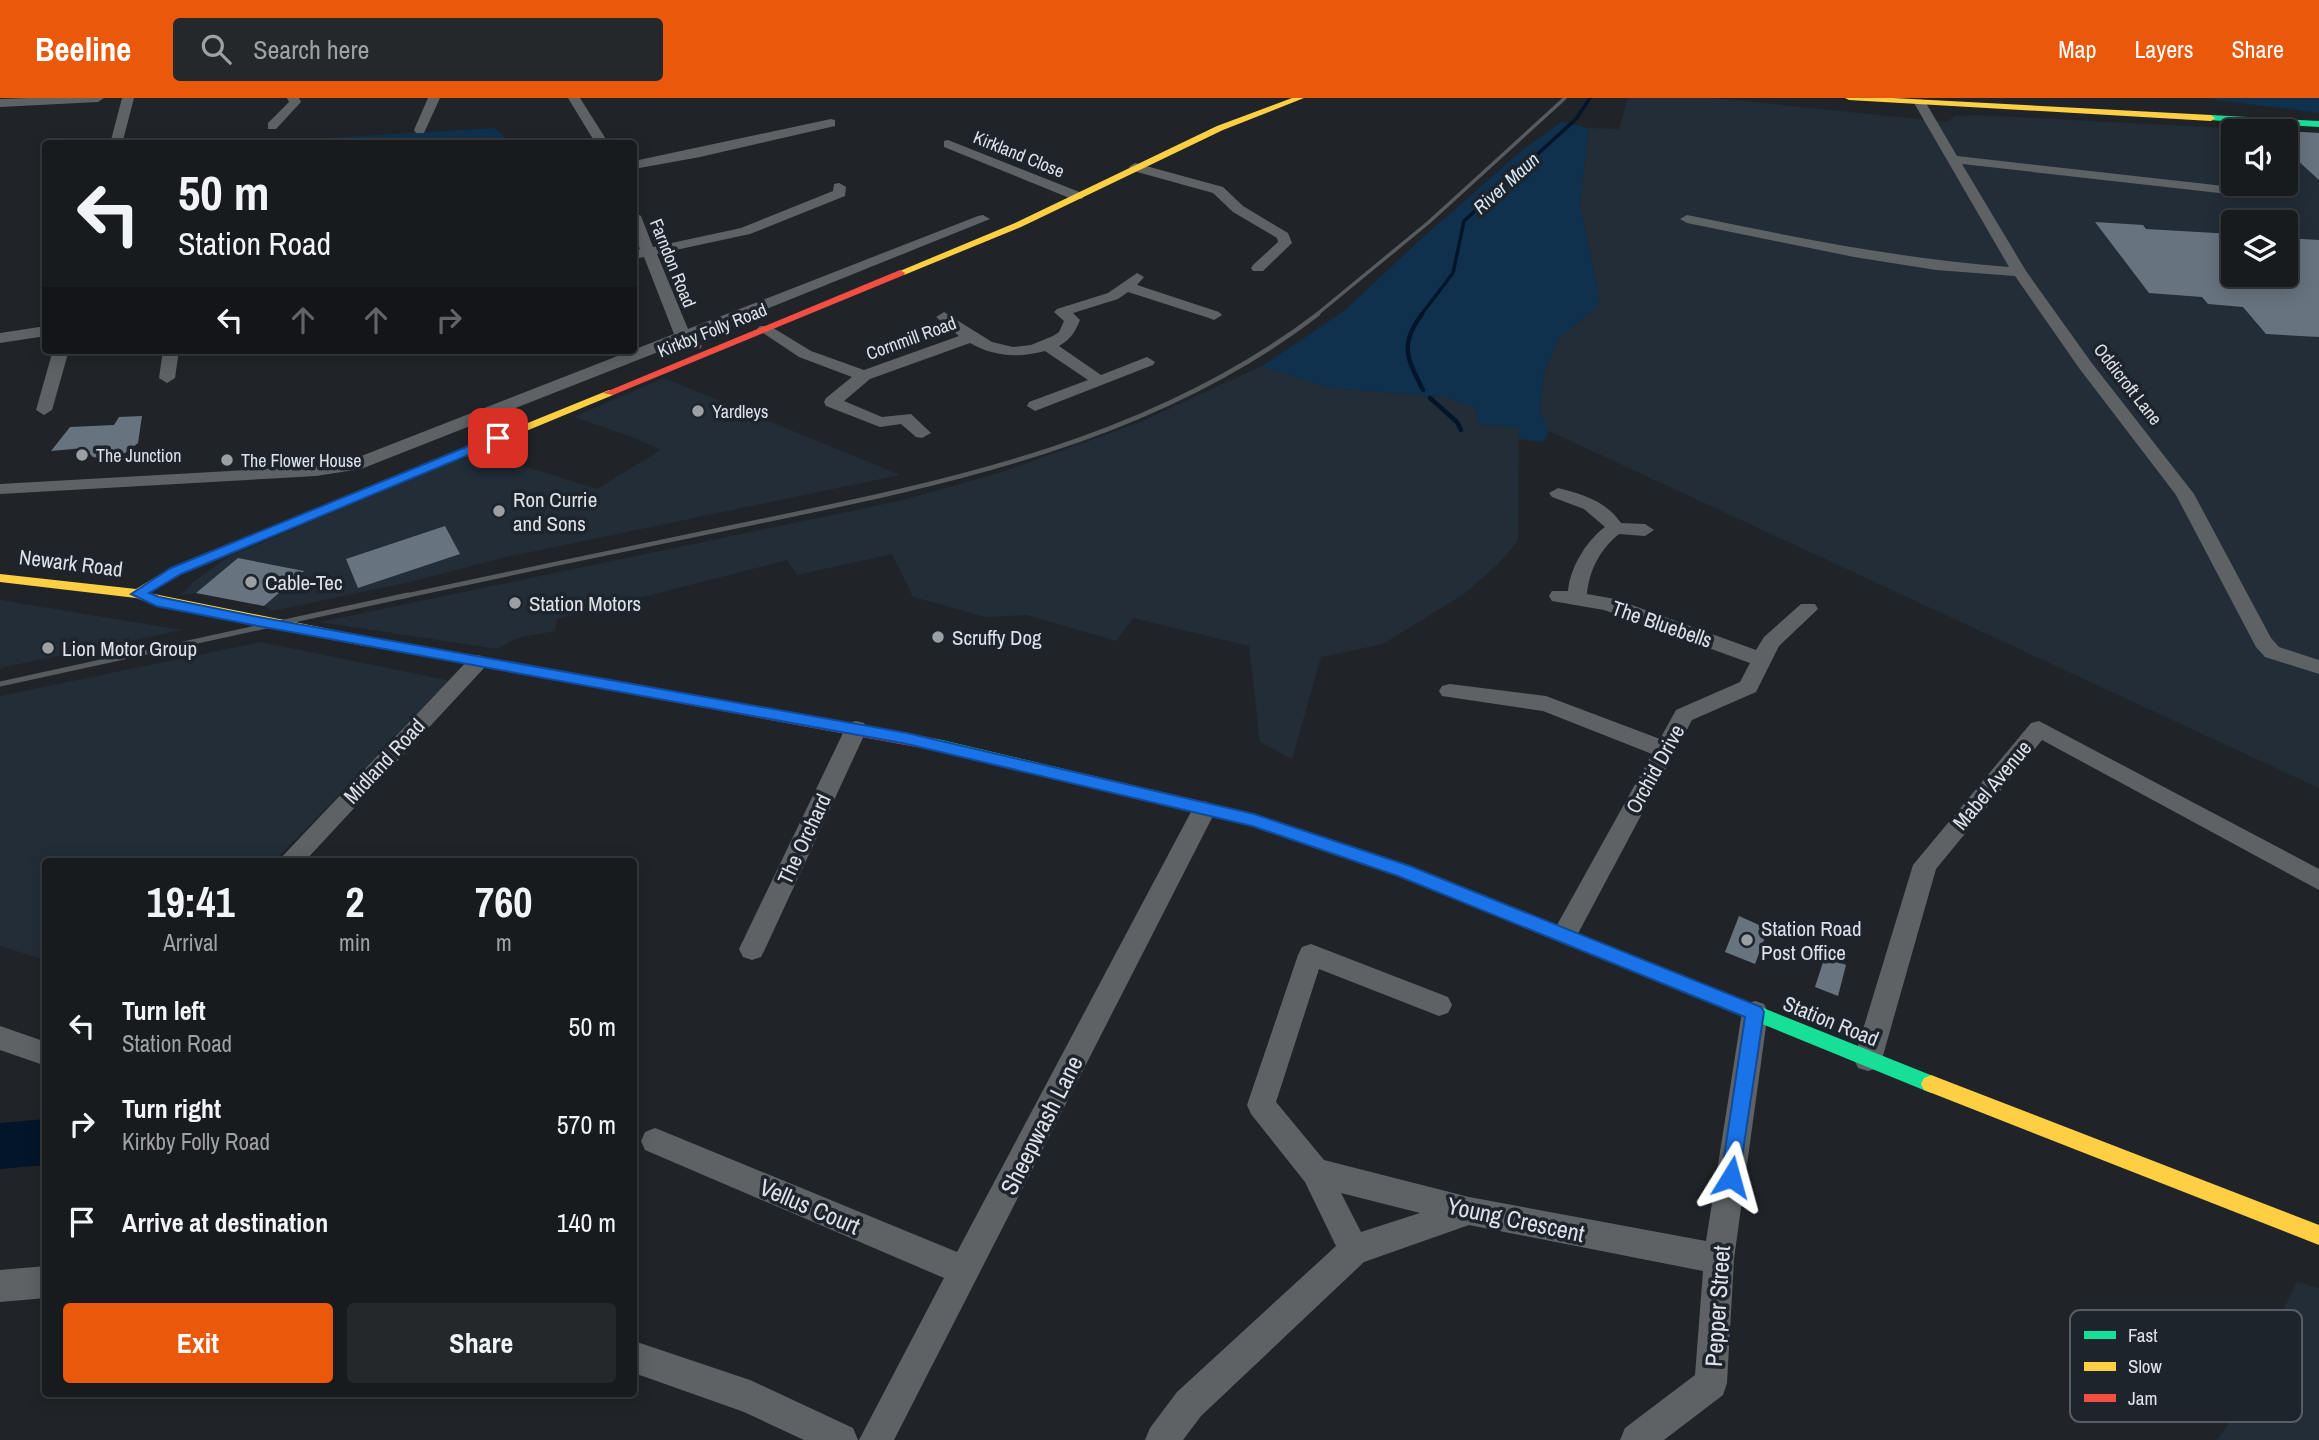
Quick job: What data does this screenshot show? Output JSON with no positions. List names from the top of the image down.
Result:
{
  "streets": {
    "main road": ["Kirkby Folly Road", "Newark Road", "Station Road"],
    "street": [
      "Kirkland Close",
      "Farndon Road",
      "Cornmill Road",
      "Oddicroft Lane",
      "The Bluebells",
      "Midland Road",
      "Orchid Drive",
      "Mabel Avenue",
      "The Orchard",
      "Sheepwash Lane",
      "Vellus Court",
      "Young Crescent",
      "Pepper Street"
    ]
  },
  "crossings": [
    ["Kirkland Close", "Kirkby Folly Road"],
    ["Farndon Road", "Kirkby Folly Road"],
    ["Kirkby Folly Road", "Cornmill Road"],
    ["Kirkby Folly Road", "Newark Road"],
    ["Kirkby Folly Road", "Station Road"],
    ["Newark Road", "Station Road"],
    ["The Bluebells", "Orchid Drive"],
    ["Midland Road", "Station Road"],
    ["Orchid Drive", "Station Road"],
    ["Mabel Avenue", "Station Road"],
    ["The Orchard", "Station Road"],
    ["Station Road", "Sheepwash Lane"],
    ["Station Road", "Pepper Street"],
    ["Sheepwash Lane", "Vellus Court"],
    ["Young Crescent", "Pepper Street"]
  ],
  "water": ["River Maun"],
  "places": [
    "Yardleys",
    "The Junction",
    "The Flower House",
    "Ron Currie and Sons",
    "Cable-Tec",
    "Station Motors",
    "Scruffy Dog",
    "Lion Motor Group",
    "Station Road Post Office"
  ],
  "legend": ["Fast", "Slow", "Jam"],
  "page": {
    "header": "Beeline",
    "search": "Search here",
    "nav": ["Map", "Layers", "Share"],
    "turn": ["50 m", "Station Road"],
    "eta": [
      "19:41",
      "Arrival",
      "2",
      "min",
      "760",
      "m"
    ],
    "list": [
      {
        "name": "Turn left",
        "note": "Station Road",
        "value": "50 m"
      },
      {
        "name": "Turn right",
        "note": "Kirkby Folly Road",
        "value": "570 m"
      },
      {
        "name": "Arrive at destination",
        "value": "140 m"
      }
    ],
    "buttons": ["Exit", "Share"]
  }
}
